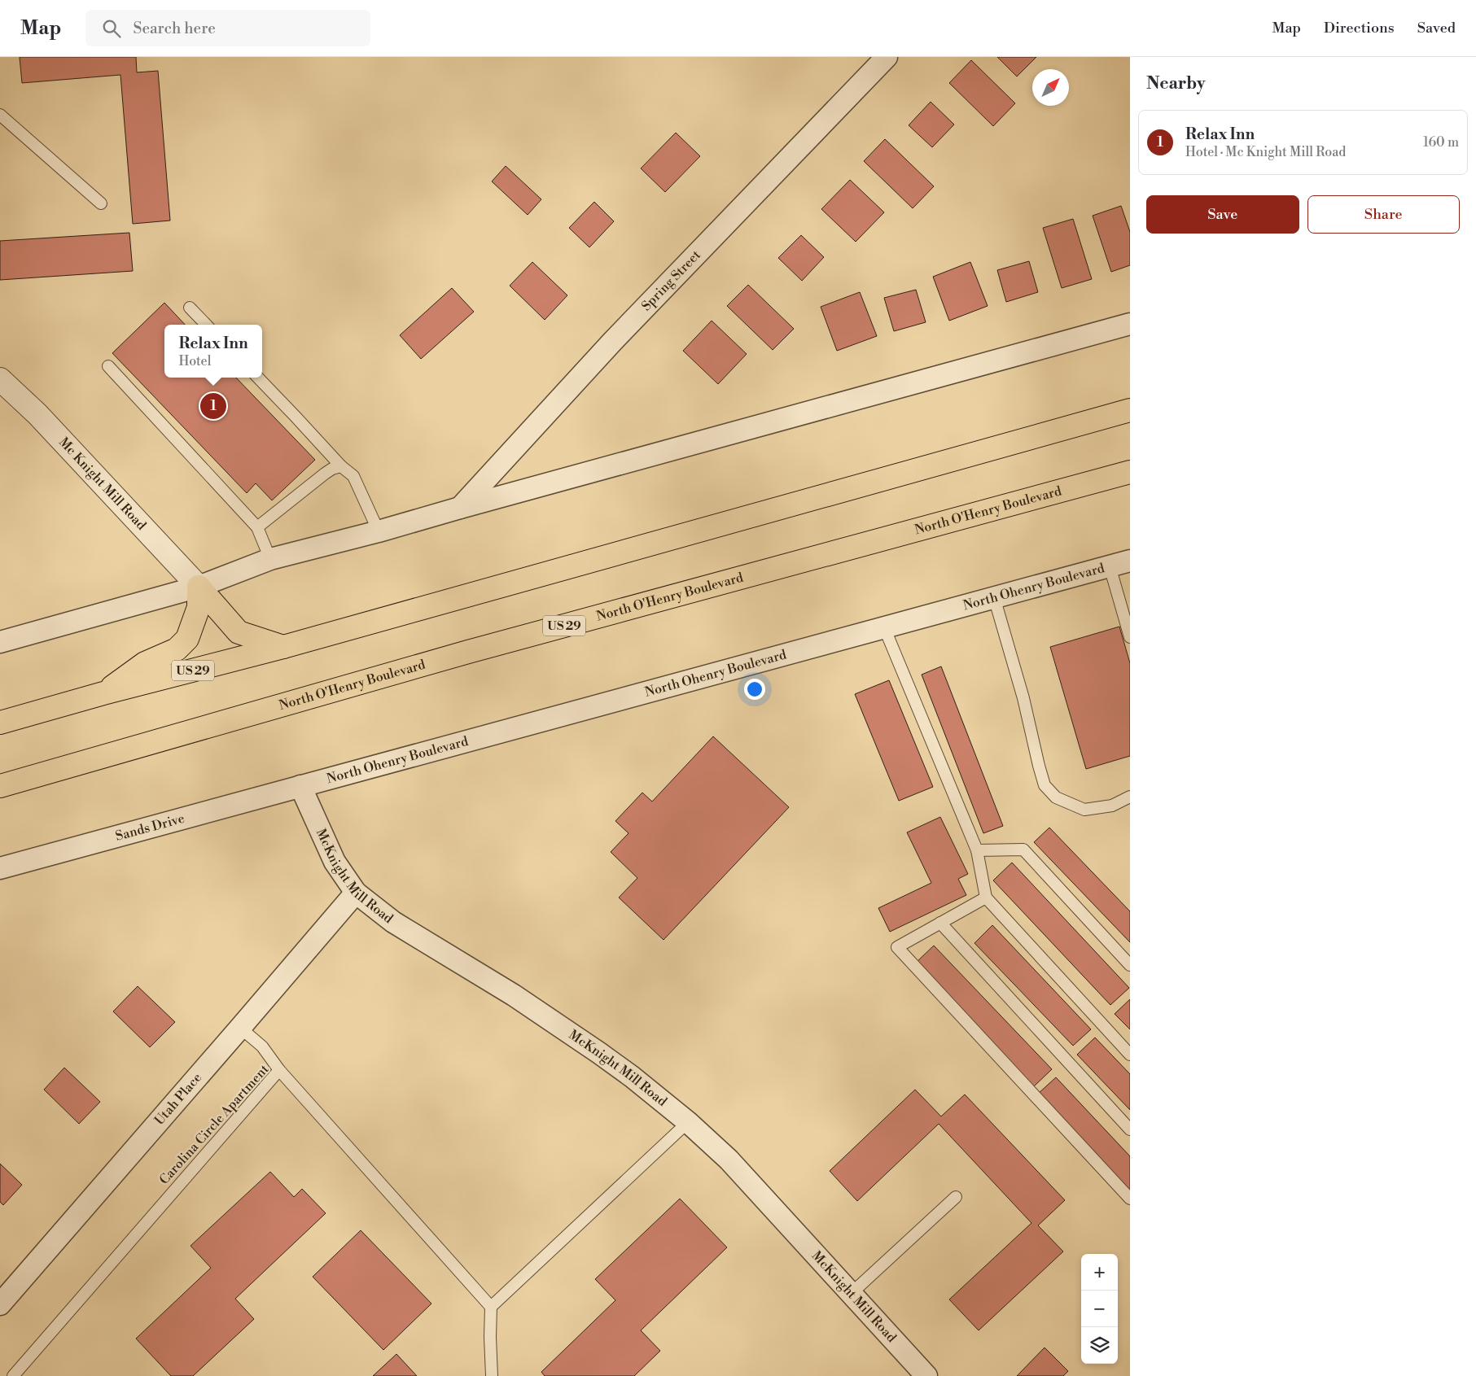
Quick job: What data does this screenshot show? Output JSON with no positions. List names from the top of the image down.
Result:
{
  "streets": {
    "highway": ["North O'Henry Boulevard", "US 29"],
    "street": [
      "Spring Street",
      "Mc Knight Mill Road",
      "North Ohenry Boulevard",
      "Sands Drive",
      "McKnight Mill Road",
      "Utah Place"
    ],
    "lane": ["Carolina Circle Apartment"]
  },
  "crossings": [
    ["North Ohenry Boulevard", "Sands Drive"],
    ["North Ohenry Boulevard", "McKnight Mill Road"],
    ["Sands Drive", "McKnight Mill Road"],
    ["McKnight Mill Road", "Utah Place"]
  ],
  "north": "top right",
  "page": {
    "header": "Map",
    "search": "Search here",
    "nav": ["Map", "Directions", "Saved"],
    "heading": "Nearby",
    "list": [
      {
        "mark": "1",
        "name": "Relax Inn",
        "note": "Hotel · Mc Knight Mill Road",
        "value": "160 m"
      }
    ],
    "buttons": ["Save", "Share"],
    "popup": ["Relax Inn", "Hotel"],
    "pins": "1",
    "map_buttons": ["+", "−"]
  }
}
